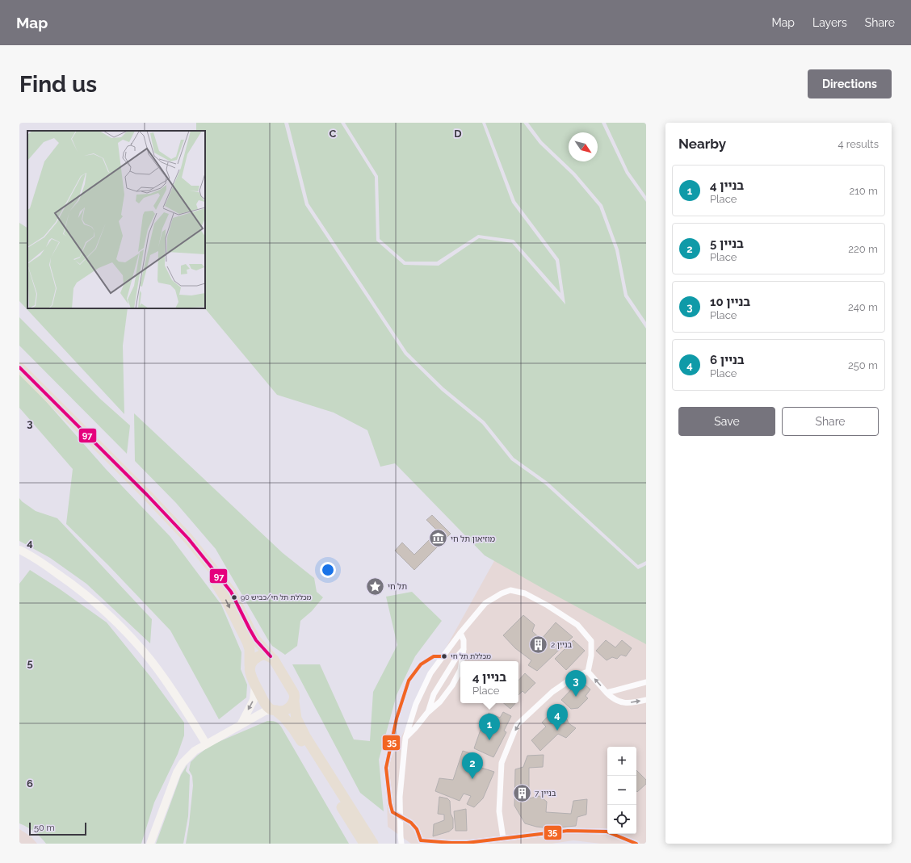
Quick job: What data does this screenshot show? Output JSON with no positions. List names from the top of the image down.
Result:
{
  "places": {
    "museum": ["מוזיאון תל חי"],
    "place": ["תל חי"],
    "other": ["מכללת תל חי/כביש 90", "מכללת תל חי"],
    "building": ["בניין 2", "בניין 7"]
  },
  "lines": ["transit line 97", "transit line 35"],
  "scale_bar": "50 m",
  "north": "bottom right",
  "page": {
    "header": "Map",
    "nav": ["Map", "Layers", "Share"],
    "buttons": [
      "Directions",
      ["Save", "Share"]
    ],
    "title": "Find us",
    "heading": ["Nearby", "4 results"],
    "list": [
      {
        "mark": "1",
        "name": "בניין 4",
        "note": "Place",
        "value": "210 m"
      },
      {
        "mark": "2",
        "name": "בניין 5",
        "note": "Place",
        "value": "220 m"
      },
      {
        "mark": "3",
        "name": "בניין 10",
        "note": "Place",
        "value": "240 m"
      },
      {
        "mark": "4",
        "name": "בניין 6",
        "note": "Place",
        "value": "250 m"
      }
    ],
    "popup": ["בניין 4", "Place"],
    "pins": [
      "3",
      "4",
      "1",
      "2"
    ],
    "map_buttons": ["+", "−"],
    "scale": "50 m"
  },
  "grid": {
    "columns": ["C", "D"],
    "rows": [
      "3",
      "4",
      "5",
      "6"
    ]
  }
}
